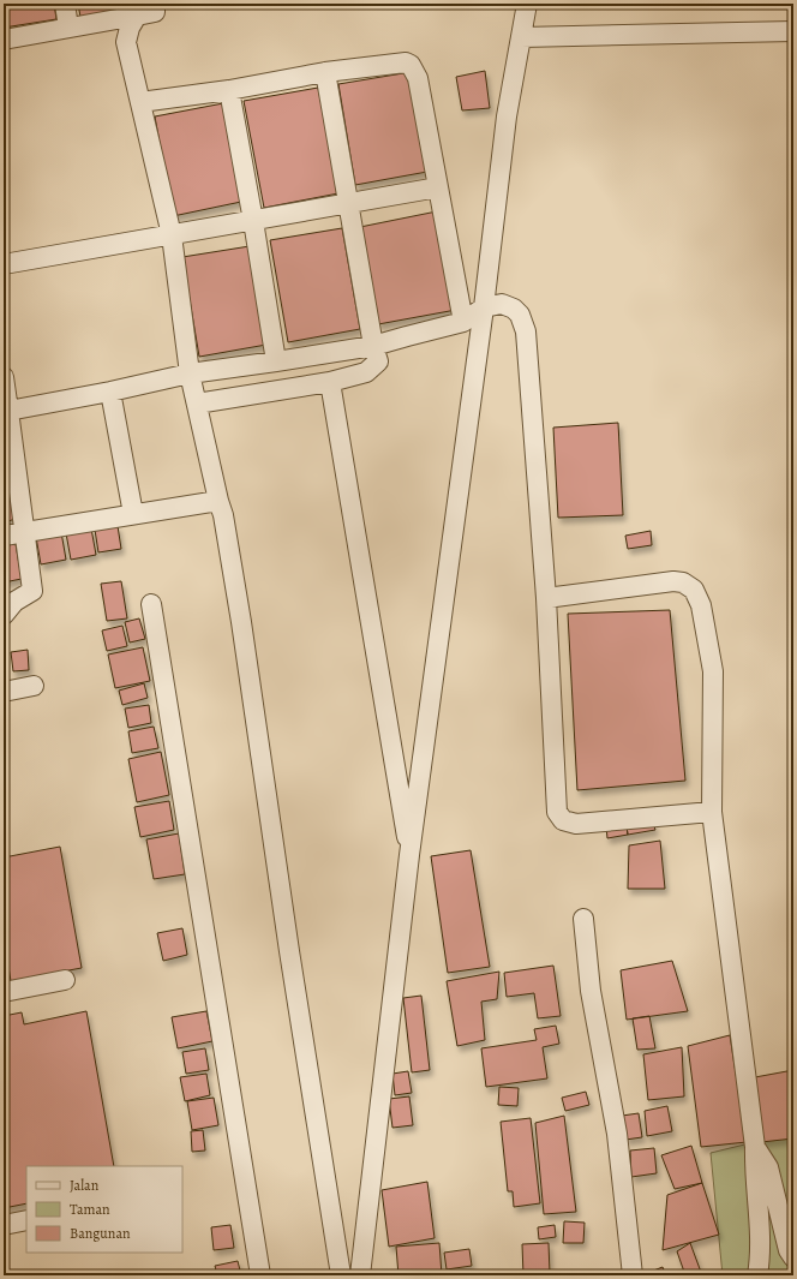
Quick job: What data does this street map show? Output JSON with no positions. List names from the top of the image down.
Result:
{
  "legend": ["Jalan", "Taman", "Bangunan"]
}
